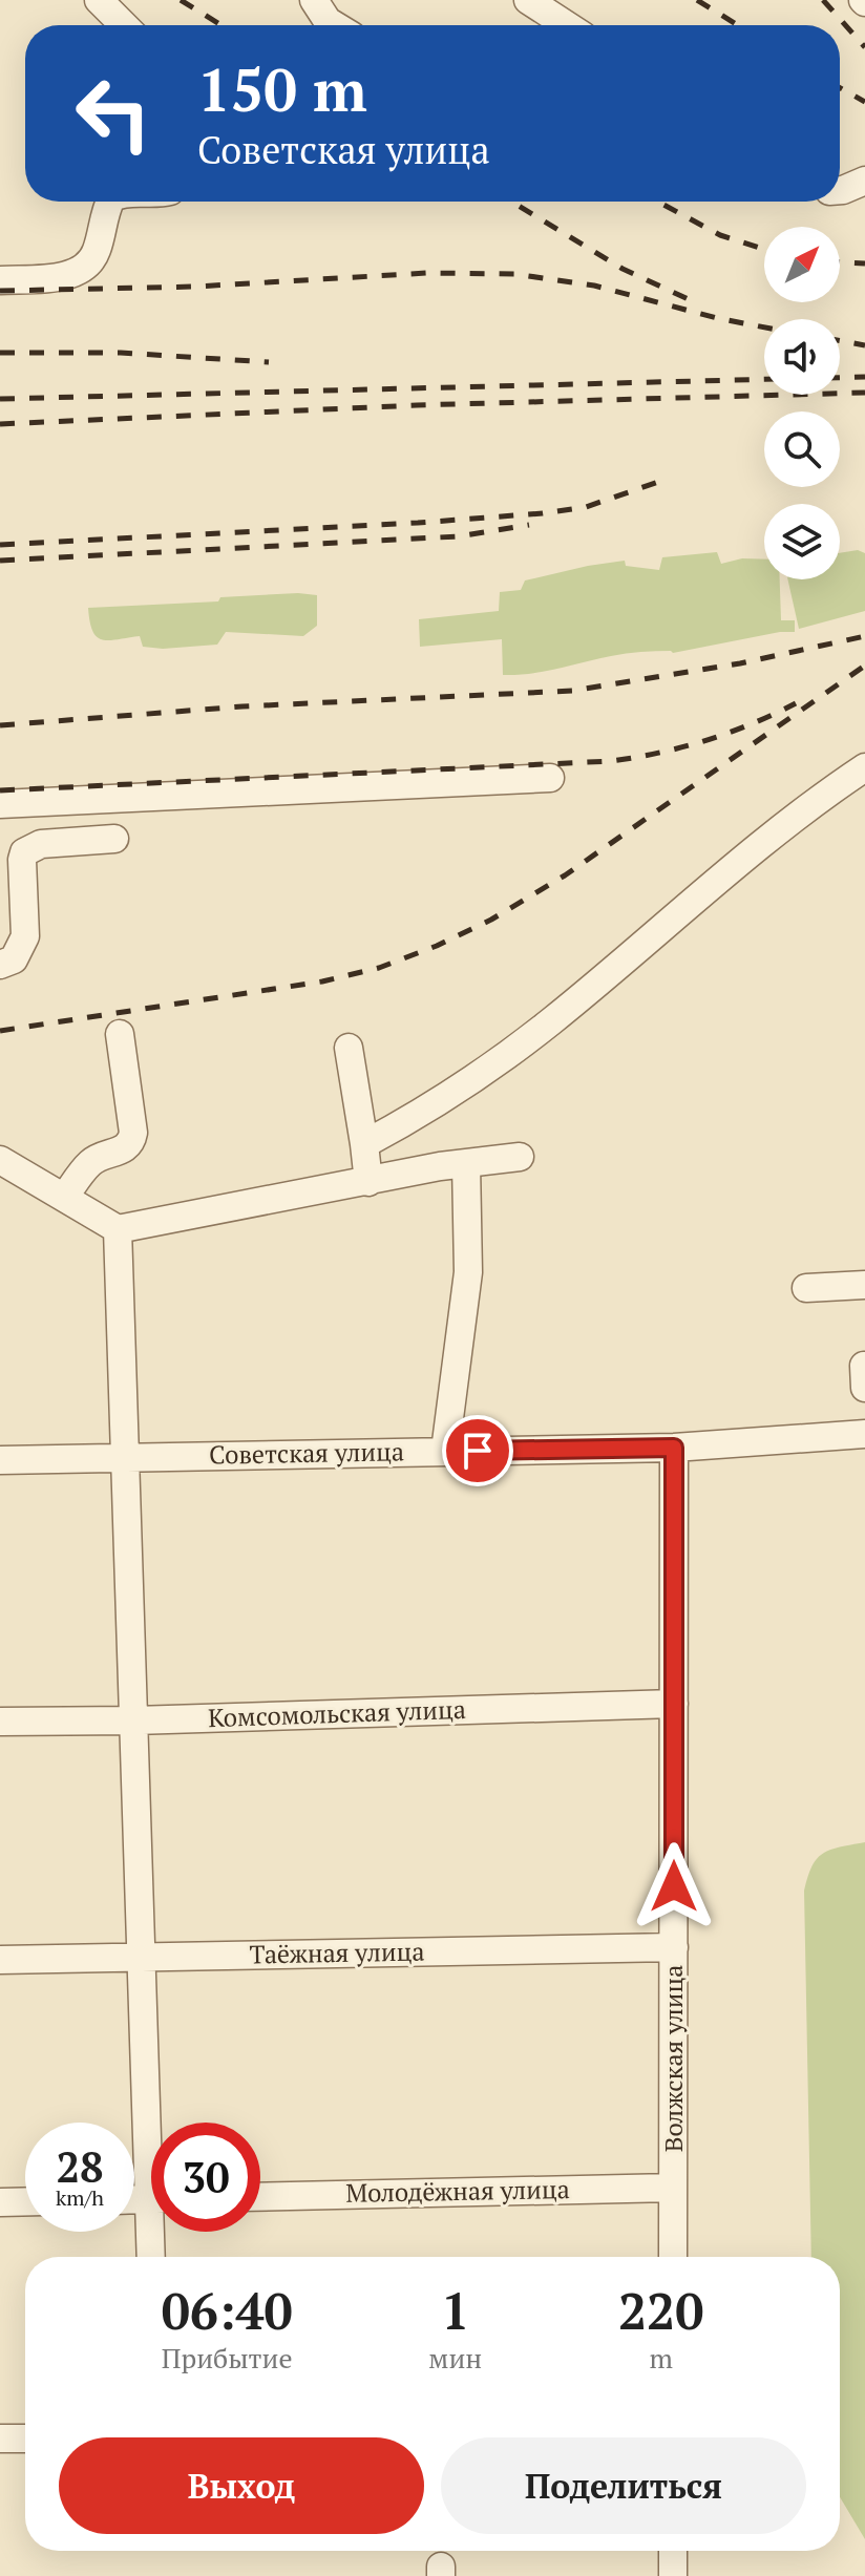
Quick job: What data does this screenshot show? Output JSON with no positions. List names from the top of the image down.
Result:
{
  "streets": {
    "street": [
      "Советская улица",
      "Комсомольская улица",
      "Таёжная улица",
      "Волжская улица",
      "Молодёжная улица"
    ]
  },
  "crossings": [
    ["Советская улица", "Волжская улица"],
    ["Комсомольская улица", "Волжская улица"],
    ["Таёжная улица", "Волжская улица"],
    ["Волжская улица", "Молодёжная улица"]
  ],
  "north": "top right",
  "page": {
    "turn": ["150 m", "Советская улица"],
    "speed": "28 km/h",
    "limit": "30",
    "eta": [
      "06:40",
      "Прибытие",
      "1",
      "мин",
      "220",
      "m"
    ],
    "buttons": ["Выход", "Поделиться"]
  }
}
